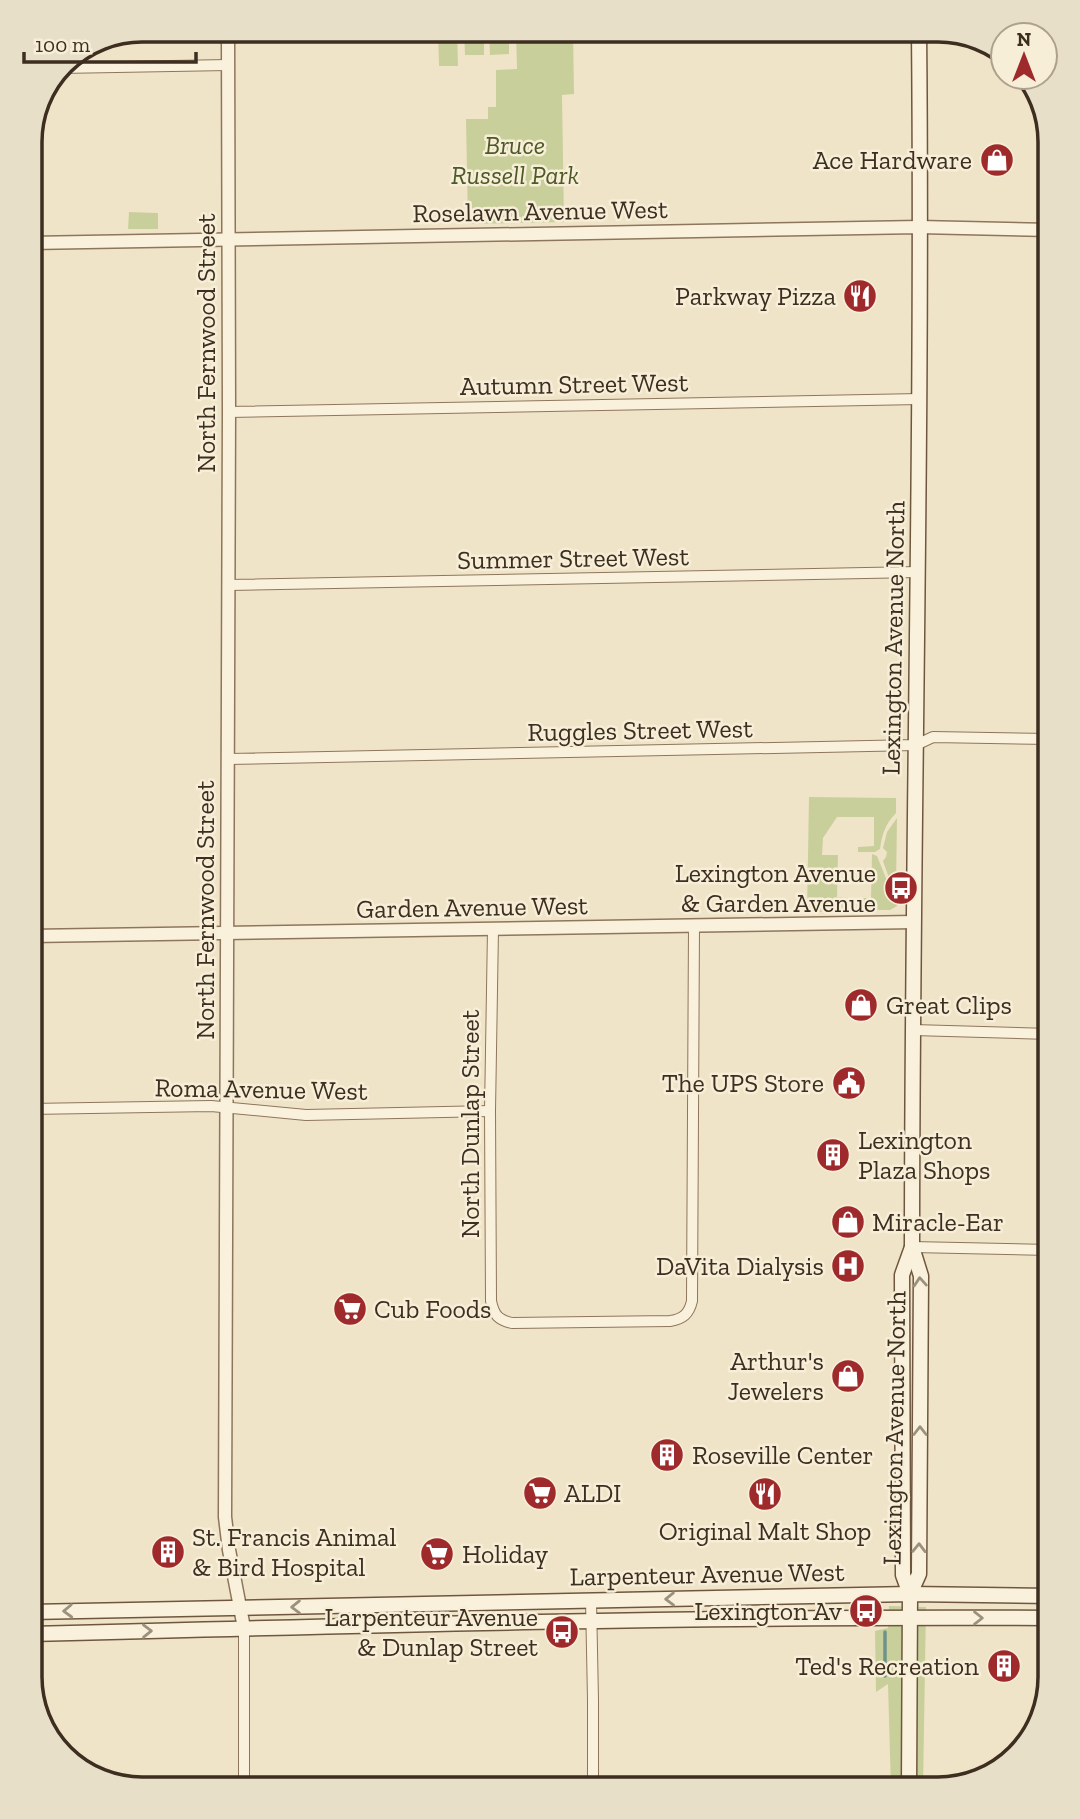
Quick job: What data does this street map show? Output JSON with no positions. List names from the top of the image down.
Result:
{
  "streets": {
    "main road": ["Lexington Avenue North", "Larpenteur Avenue West"],
    "street": [
      "Roselawn Avenue West",
      "North Fernwood Street",
      "Autumn Street West",
      "Summer Street West",
      "Ruggles Street West",
      "Garden Avenue West",
      "Roma Avenue West",
      "North Dunlap Street"
    ]
  },
  "crossings": [
    ["Roselawn Avenue West", "North Fernwood Street"],
    ["Roselawn Avenue West", "Lexington Avenue North"],
    ["North Fernwood Street", "Autumn Street West"],
    ["North Fernwood Street", "Summer Street West"],
    ["North Fernwood Street", "Ruggles Street West"],
    ["North Fernwood Street", "Garden Avenue West"],
    ["North Fernwood Street", "Roma Avenue West"],
    ["North Fernwood Street", "Larpenteur Avenue West"],
    ["Autumn Street West", "Lexington Avenue North"],
    ["Summer Street West", "Lexington Avenue North"],
    ["Lexington Avenue North", "Ruggles Street West"],
    ["Lexington Avenue North", "Garden Avenue West"],
    ["Lexington Avenue North", "Larpenteur Avenue West"],
    ["Garden Avenue West", "North Dunlap Street"],
    ["Roma Avenue West", "North Dunlap Street"]
  ],
  "parks": ["Bruce Russell Park"],
  "places": {
    "shop": [
      "Ace Hardware",
      "Great Clips",
      "Miracle-Ear",
      "Arthur's Jewelers"
    ],
    "restaurant": ["Parkway Pizza", "Original Malt Shop"],
    "bus stop": ["Lexington Avenue & Garden Avenue", "Lexington Av", "Larpenteur Avenue & Dunlap Street"],
    "public building": ["The UPS Store"],
    "building": [
      "Lexington Plaza Shops",
      "Roseville Center",
      "St. Francis Animal & Bird Hospital",
      "Ted's Recreation"
    ],
    "hospital": ["DaVita Dialysis"],
    "supermarket": ["Cub Foods", "ALDI", "Holiday"]
  },
  "scale_bar": "100 m",
  "north": "top"
}
